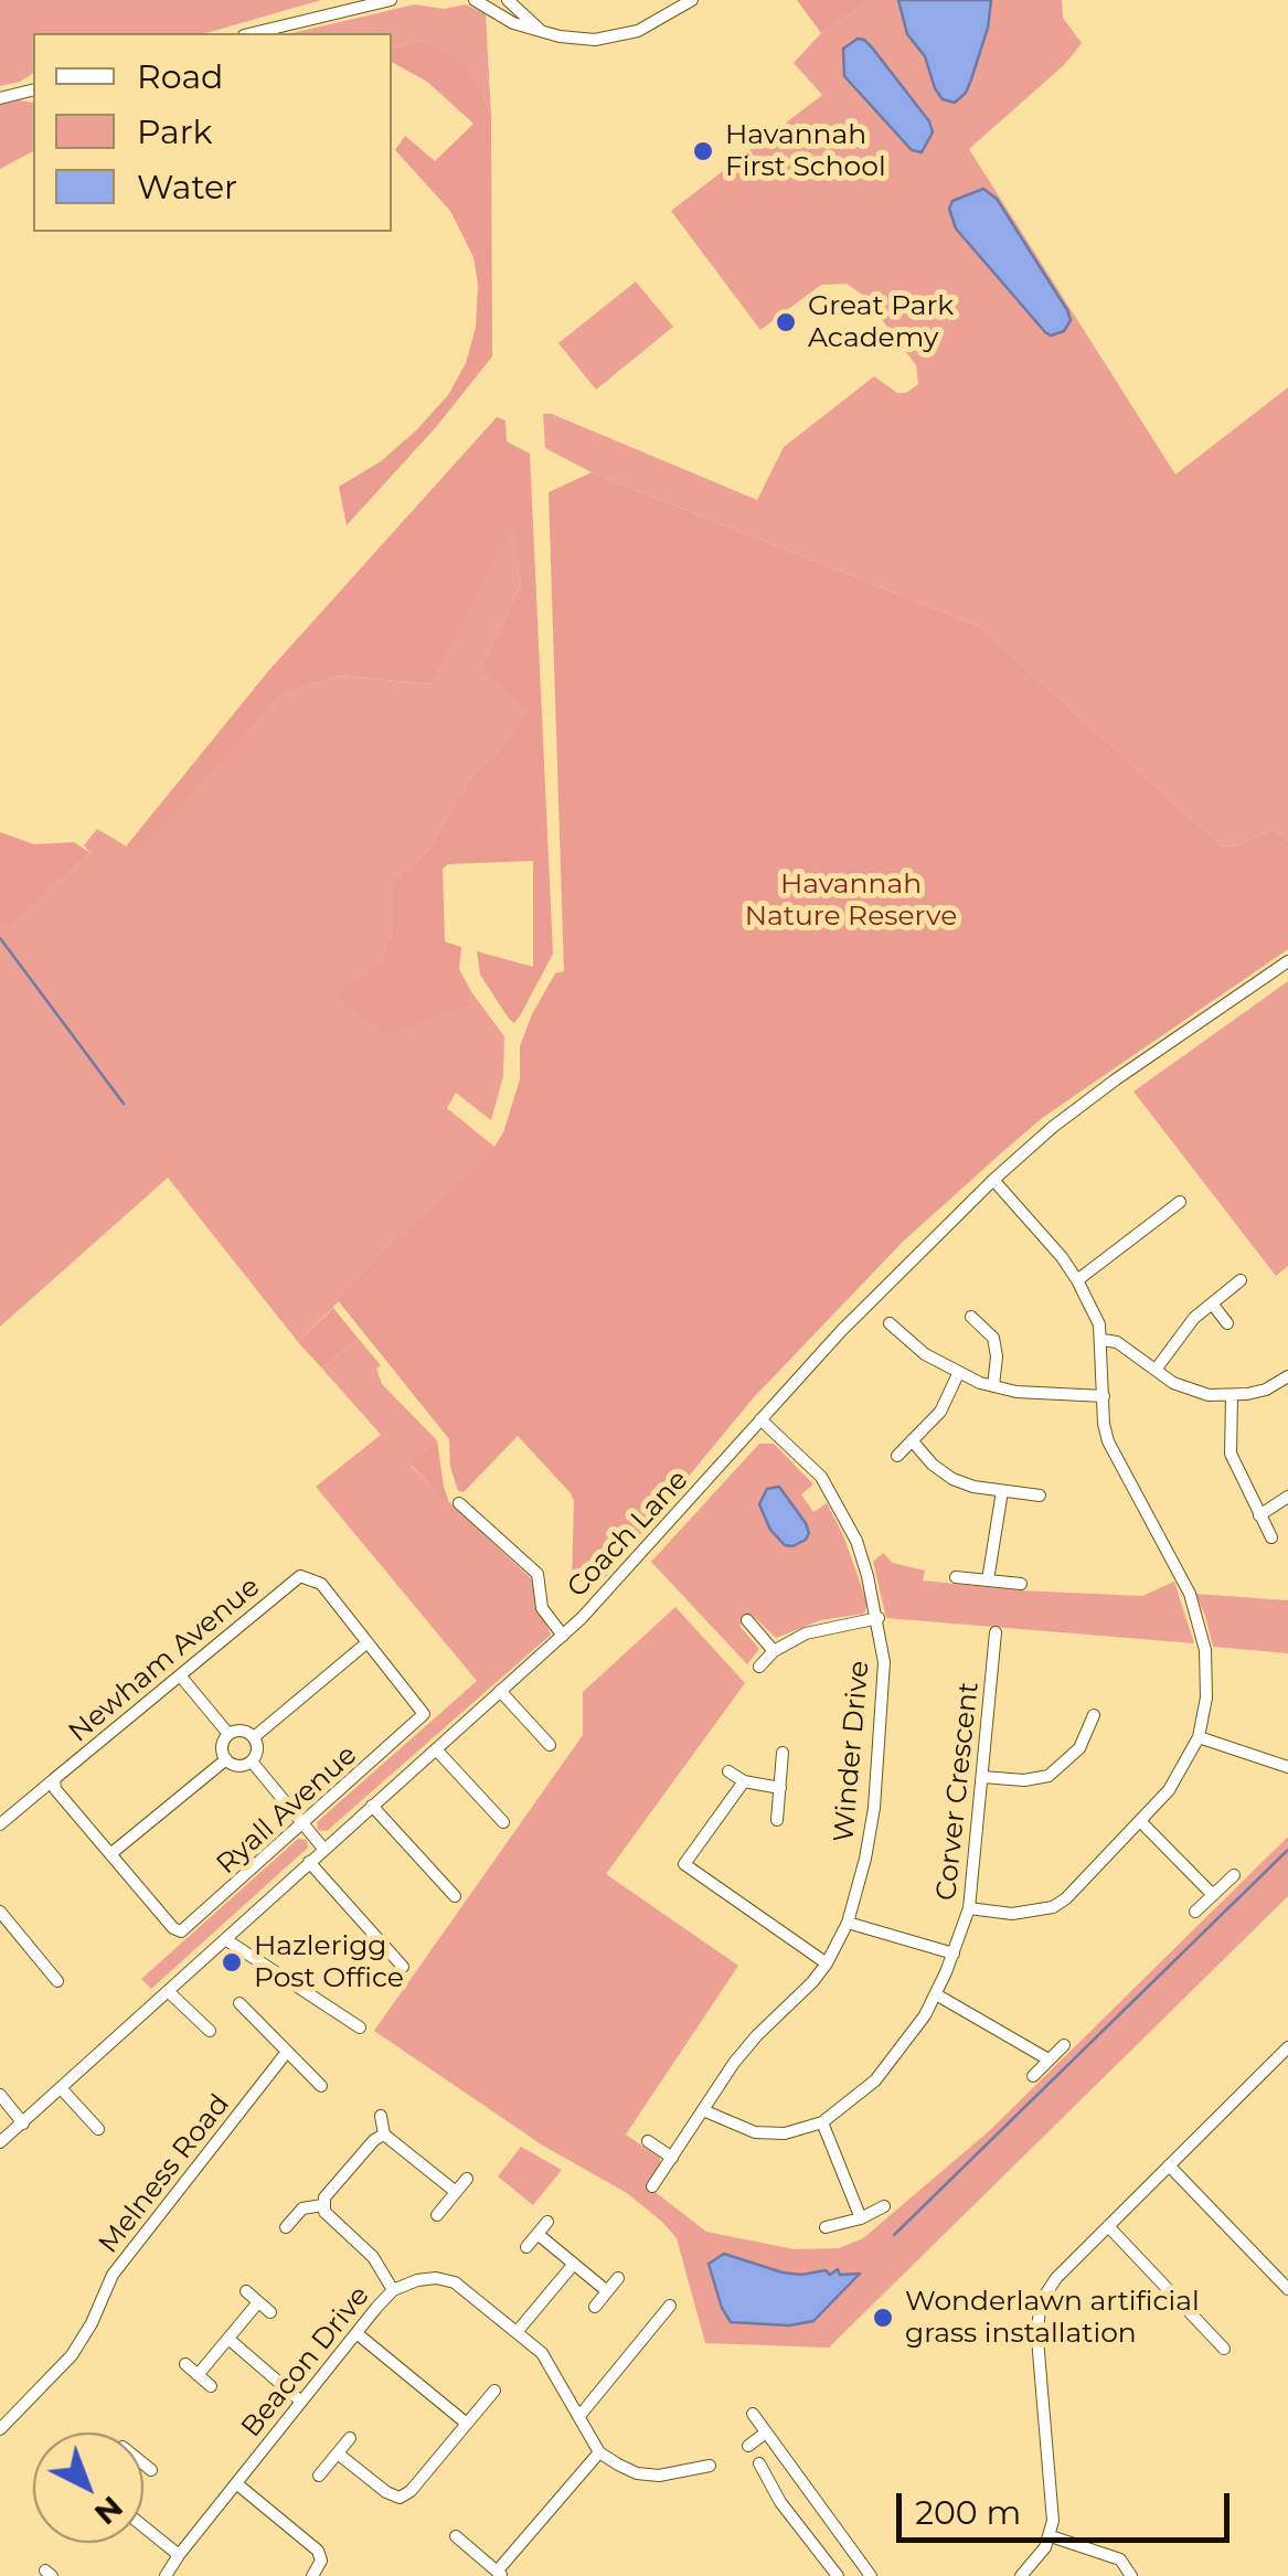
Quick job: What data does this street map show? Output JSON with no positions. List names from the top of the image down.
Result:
{
  "streets": {
    "street": [
      "Coach Lane",
      "Newham Avenue",
      "Winder Drive",
      "Corver Crescent",
      "Ryall Avenue",
      "Melness Road",
      "Beacon Drive"
    ]
  },
  "crossings": [
    ["Coach Lane", "Winder Drive"],
    ["Newham Avenue", "Ryall Avenue"],
    ["Winder Drive", "Corver Crescent"]
  ],
  "parks": ["Havannah Nature Reserve"],
  "places": [
    "Havannah First School",
    "Great Park Academy",
    "Hazlerigg Post Office",
    "Wonderlawn artificial grass installation"
  ],
  "legend": ["Road", "Park", "Water"],
  "scale_bar": "200 m",
  "north": "bottom right"
}
